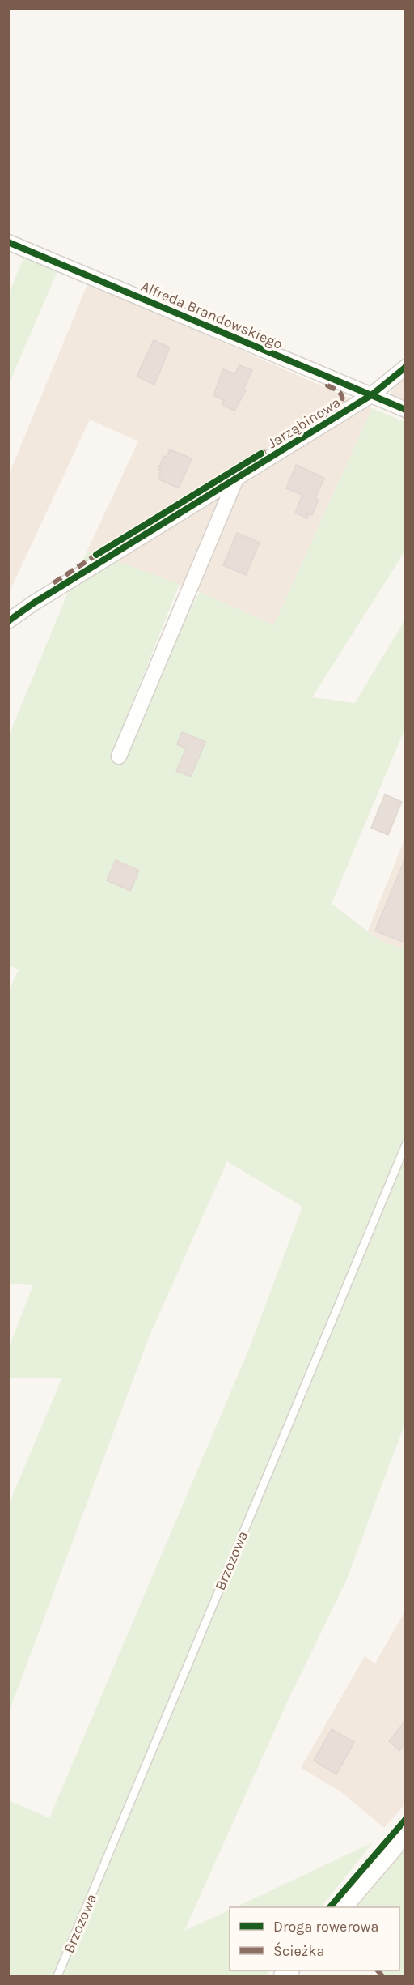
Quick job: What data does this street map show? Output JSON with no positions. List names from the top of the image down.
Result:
{
  "streets": {
    "street": ["Alfreda Brandowskiego", "Jarząbinowa"],
    "lane": ["Brzozowa"]
  },
  "crossings": [
    ["Alfreda Brandowskiego", "Jarząbinowa"]
  ],
  "legend": ["Droga rowerowa", "Ścieżka"]
}
